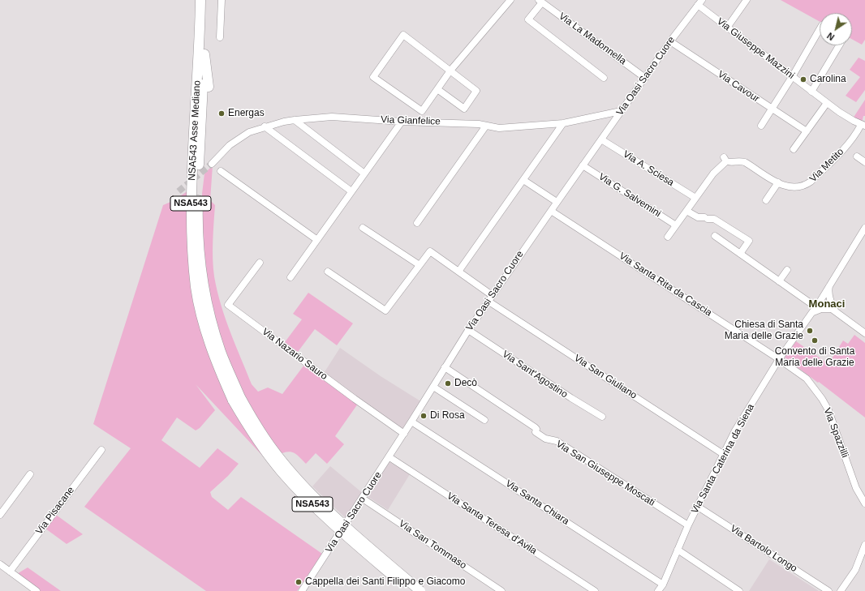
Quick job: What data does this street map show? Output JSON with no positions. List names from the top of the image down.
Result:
{
  "streets": {
    "highway": ["NSA543 Asse Mediano", "NSA543"],
    "street": [
      "Via La Madonnella",
      "Via Giuseppe Mazzini",
      "Via Oasi Sacro Cuore",
      "Via Cavour",
      "Via Gianfelice",
      "Via Metito",
      "Via A. Sciesa",
      "Via G. Salvemini",
      "Via Santa Rita da Cascia",
      "Via Nazario Sauro",
      "Via Sant'Agostino",
      "Via San Giuliano",
      "Via Spazzilli",
      "Via Santa Caterina da Siena",
      "Via San Giuseppe Moscati",
      "Via Santa Chiara",
      "Via Pisacane",
      "Via Santa Teresa d'Avila",
      "Via San Tommaso",
      "Via Bartolo Longo"
    ]
  },
  "crossings": [
    ["Via La Madonnella", "Via Oasi Sacro Cuore"],
    ["Via Giuseppe Mazzini", "Via Oasi Sacro Cuore"],
    ["Via Giuseppe Mazzini", "Via Metito"],
    ["Via Oasi Sacro Cuore", "Via Cavour"],
    ["Via Oasi Sacro Cuore", "Via Gianfelice"],
    ["Via Oasi Sacro Cuore", "Via A. Sciesa"],
    ["Via Oasi Sacro Cuore", "Via G. Salvemini"],
    ["Via Oasi Sacro Cuore", "Via Santa Rita da Cascia"],
    ["Via Oasi Sacro Cuore", "Via Nazario Sauro"],
    ["Via Oasi Sacro Cuore", "Via Sant'Agostino"],
    ["Via Oasi Sacro Cuore", "Via San Giuliano"],
    ["Via Oasi Sacro Cuore", "Via San Giuseppe Moscati"],
    ["Via Oasi Sacro Cuore", "Via Santa Chiara"],
    ["Via Oasi Sacro Cuore", "Via Santa Teresa d'Avila"],
    ["Via Oasi Sacro Cuore", "Via San Tommaso"],
    ["Via Metito", "Via A. Sciesa"],
    ["Via Metito", "Via G. Salvemini"],
    ["Via Santa Rita da Cascia", "Via Spazzilli"],
    ["Via Santa Rita da Cascia", "Via Santa Caterina da Siena"],
    ["Via San Giuliano", "Via Santa Caterina da Siena"],
    ["Via Spazzilli", "Via Santa Caterina da Siena"],
    ["Via Santa Caterina da Siena", "Via San Giuseppe Moscati"],
    ["Via Santa Caterina da Siena", "Via Santa Chiara"],
    ["Via Santa Caterina da Siena", "Via Bartolo Longo"]
  ],
  "districts": ["Monaci"],
  "places": [
    "Carolina",
    "Energas",
    "Chiesa di Santa Maria delle Grazie",
    "Convento di Santa Maria delle Grazie",
    "Decò",
    "Di Rosa",
    "Cappella dei Santi Filippo e Giacomo"
  ],
  "north": "bottom left"
}
